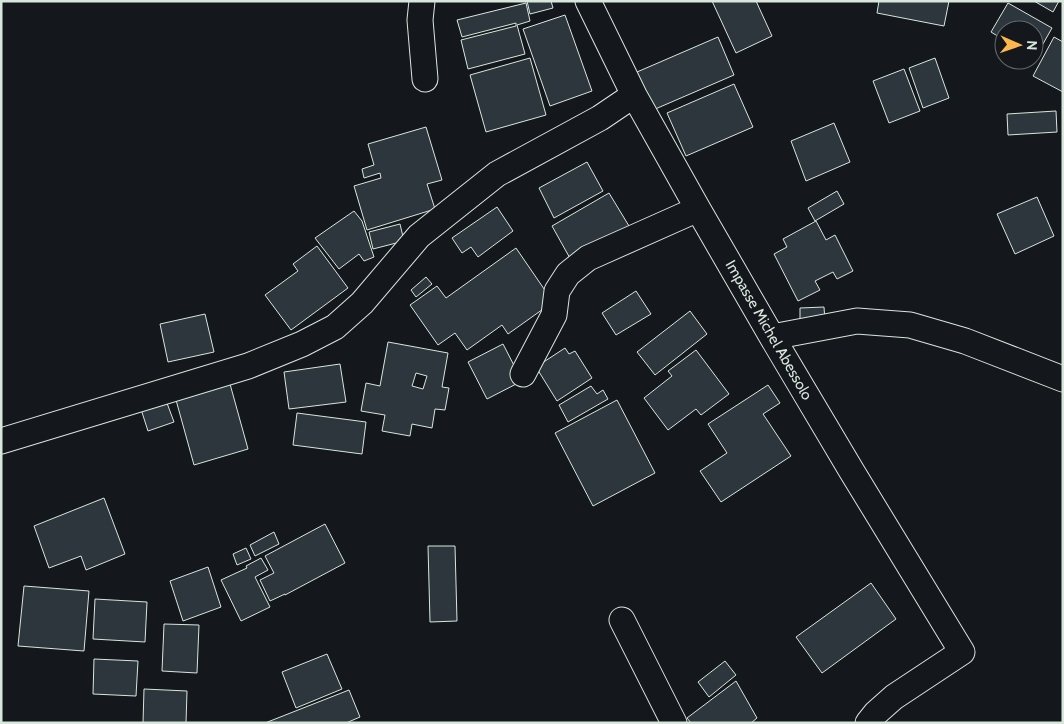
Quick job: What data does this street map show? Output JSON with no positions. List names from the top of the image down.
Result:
{
  "streets": {
    "street": ["Impasse Michel Abessolo"]
  },
  "north": "right"
}
